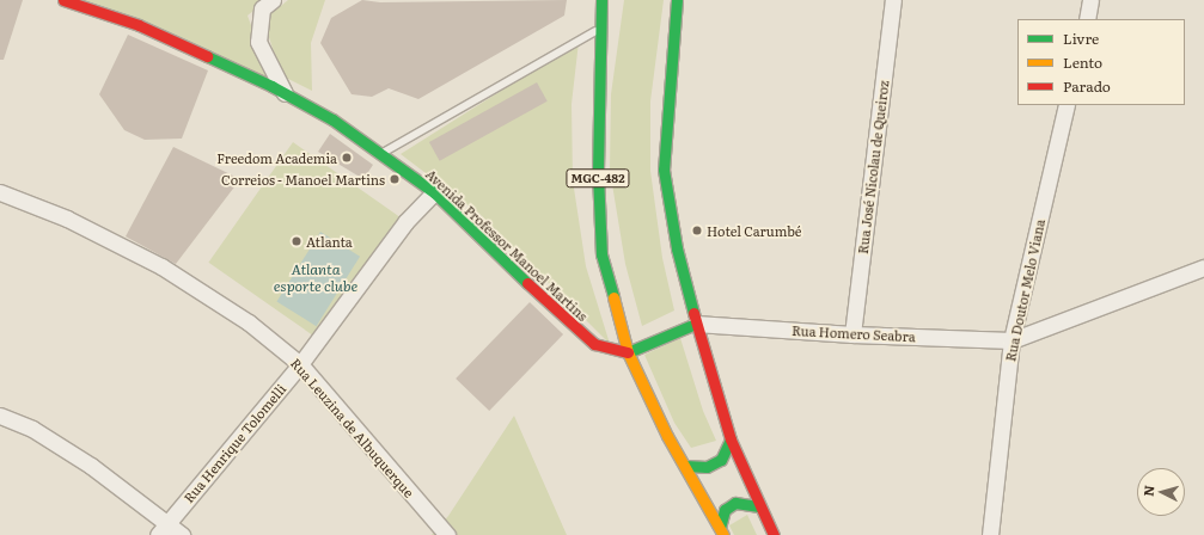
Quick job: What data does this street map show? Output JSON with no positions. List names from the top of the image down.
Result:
{
  "streets": {
    "main road": ["MGC-482", "Avenida Professor Manoel Martins"],
    "street": [
      "Rua José Nicolau de Queiroz",
      "Rua Doutor Melo Viana",
      "Rua Homero Seabra",
      "Rua Leuzina de Albuquerque",
      "Rua Henrique Tolomelli"
    ]
  },
  "crossings": [
    ["Rua José Nicolau de Queiroz", "Rua Homero Seabra"],
    ["MGC-482", "Avenida Professor Manoel Martins"],
    ["Avenida Professor Manoel Martins", "Rua Henrique Tolomelli"],
    ["Rua Doutor Melo Viana", "Rua Homero Seabra"],
    ["Rua Leuzina de Albuquerque", "Rua Henrique Tolomelli"]
  ],
  "water": ["Atlanta esporte clube"],
  "places": [
    "Freedom Academia",
    "Correios - Manoel Martins",
    "Hotel Carumbé",
    "Atlanta"
  ],
  "legend": ["Livre", "Lento", "Parado"],
  "north": "left"
}
